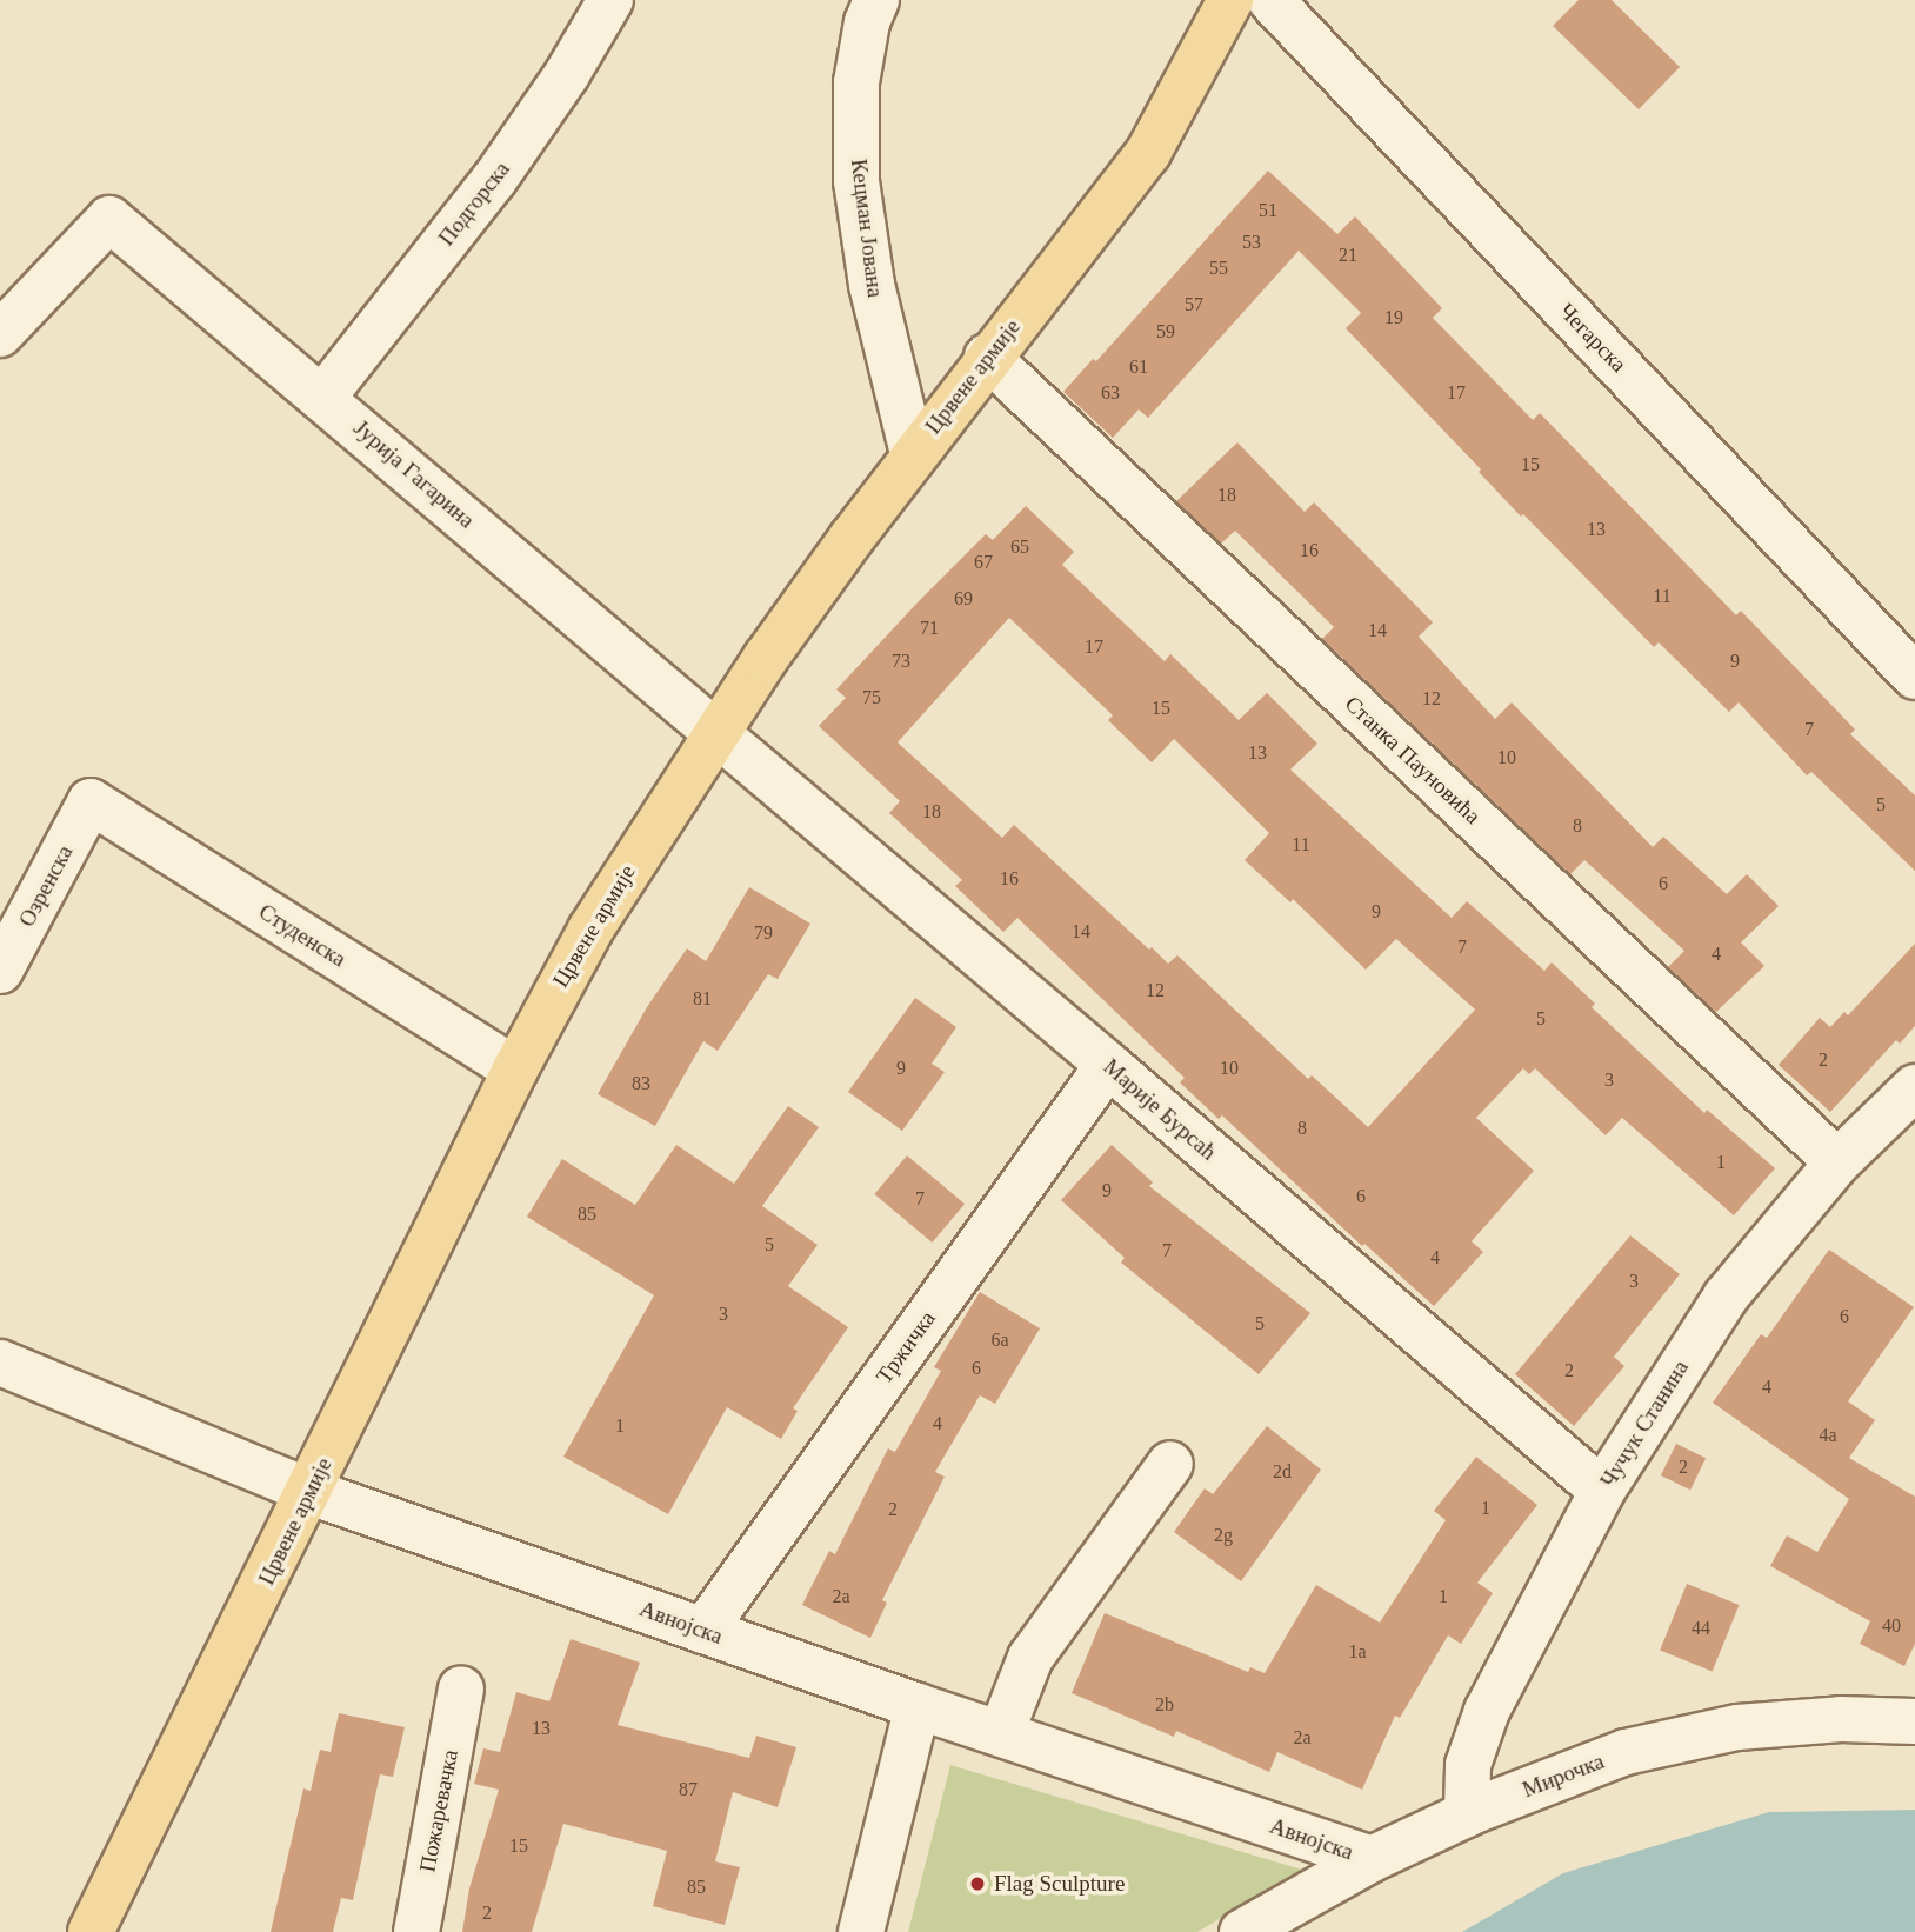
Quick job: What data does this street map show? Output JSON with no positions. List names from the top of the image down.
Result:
{
  "streets": {
    "main road": ["Црвене армије"],
    "street": [
      "Подгорска",
      "Кецман Јована",
      "Чегарска",
      "Јурија Гагарина",
      "Станка Пауновића",
      "Озренска",
      "Студенска",
      "Марије Бурсаћ",
      "Тржичка",
      "Чучук Станина",
      "Авнојска",
      "Мирочка",
      "Пожаревачка"
    ]
  },
  "crossings": [
    ["Подгорска", "Јурија Гагарина"],
    ["Кецман Јована", "Црвене армије"],
    ["Црвене армије", "Јурија Гагарина"],
    ["Црвене армије", "Станка Пауновића"],
    ["Црвене армије", "Студенска"],
    ["Црвене армије", "Марије Бурсаћ"],
    ["Црвене армије", "Авнојска"],
    ["Јурија Гагарина", "Марије Бурсаћ"],
    ["Станка Пауновића", "Чучук Станина"],
    ["Озренска", "Студенска"],
    ["Марије Бурсаћ", "Тржичка"],
    ["Марије Бурсаћ", "Чучук Станина"],
    ["Тржичка", "Авнојска"],
    ["Чучук Станина", "Мирочка"],
    ["Авнојска", "Мирочка"]
  ],
  "places": ["Flag Sculpture"],
  "house_numbers": [
    "51",
    "53",
    "21",
    "55",
    "57",
    "19",
    "59",
    "61",
    "63",
    "17",
    "15",
    "18",
    "13",
    "65",
    "16",
    "67",
    "11",
    "69",
    "71",
    "14",
    "17",
    "73",
    "9",
    "75",
    "12",
    "15",
    "7",
    "13",
    "10",
    "5",
    "18",
    "8",
    "11",
    "16",
    "6",
    "9",
    "14",
    "79",
    "7",
    "4",
    "12",
    "81",
    "5",
    "2",
    "9",
    "10",
    "3",
    "83",
    "8",
    "1",
    "9",
    "6",
    "7",
    "85",
    "5",
    "7",
    "4",
    "3",
    "3",
    "6",
    "5",
    "6a",
    "6",
    "2",
    "4",
    "4",
    "1",
    "4a",
    "2",
    "2d",
    "1",
    "2",
    "2g",
    "2a",
    "1",
    "40",
    "44",
    "1a",
    "2b",
    "13",
    "2a",
    "87",
    "15",
    "85",
    "2"
  ]
}
